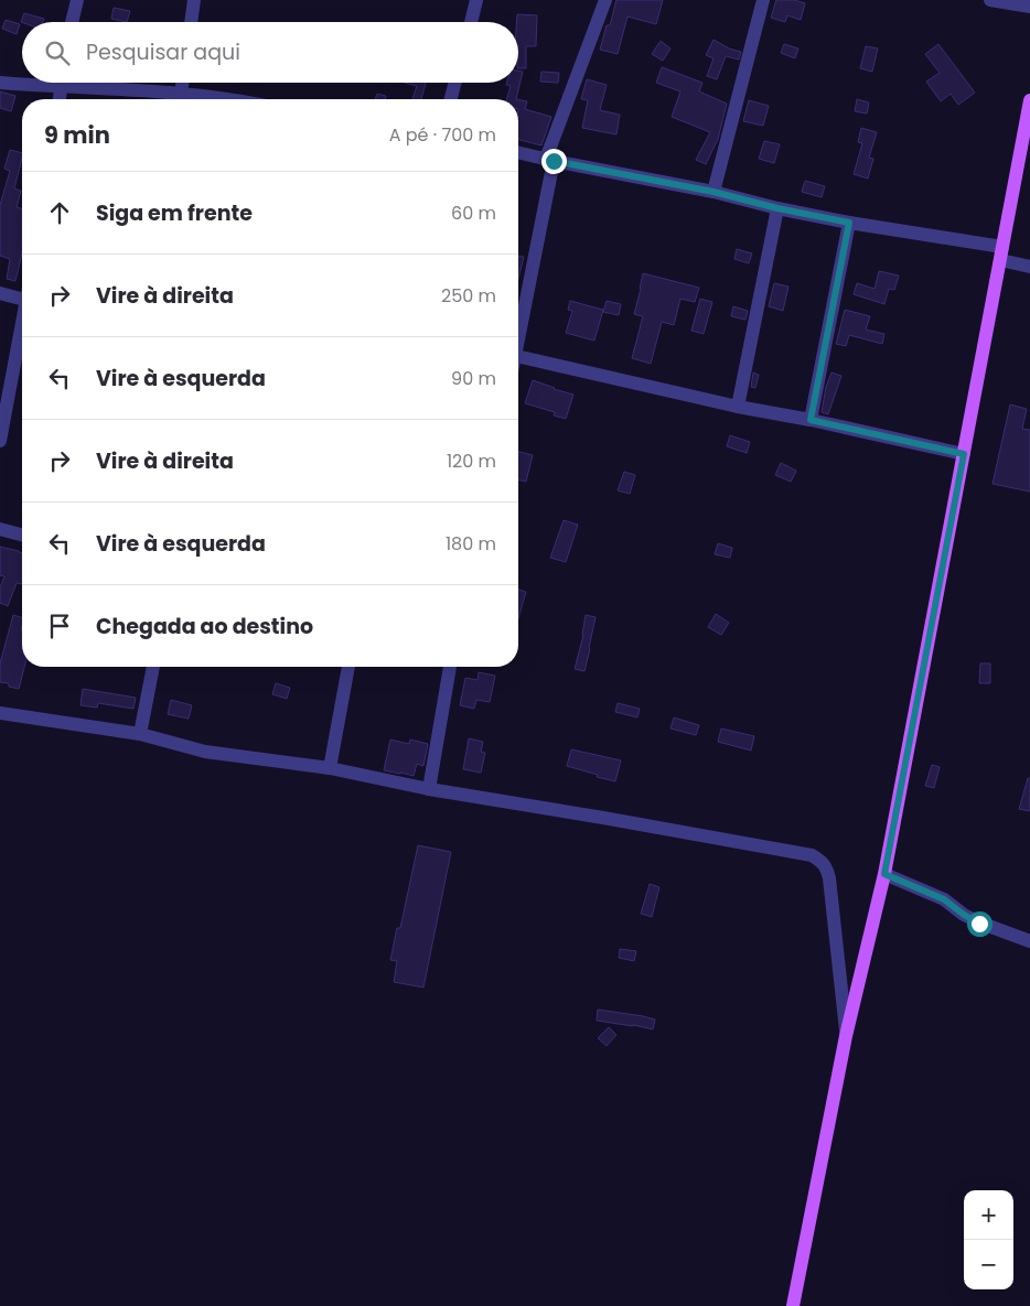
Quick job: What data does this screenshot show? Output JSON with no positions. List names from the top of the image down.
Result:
{
  "page": {
    "search": "Pesquisar aqui",
    "heading": ["9 min", "A pé · 700 m"],
    "list": [
      ["Siga em frente", "60 m"],
      ["Vire à direita", "250 m"],
      ["Vire à esquerda", "90 m"],
      ["Vire à direita", "120 m"],
      ["Vire à esquerda", "180 m"],
      "Chegada ao destino"
    ],
    "map_buttons": ["+", "−"]
  }
}
